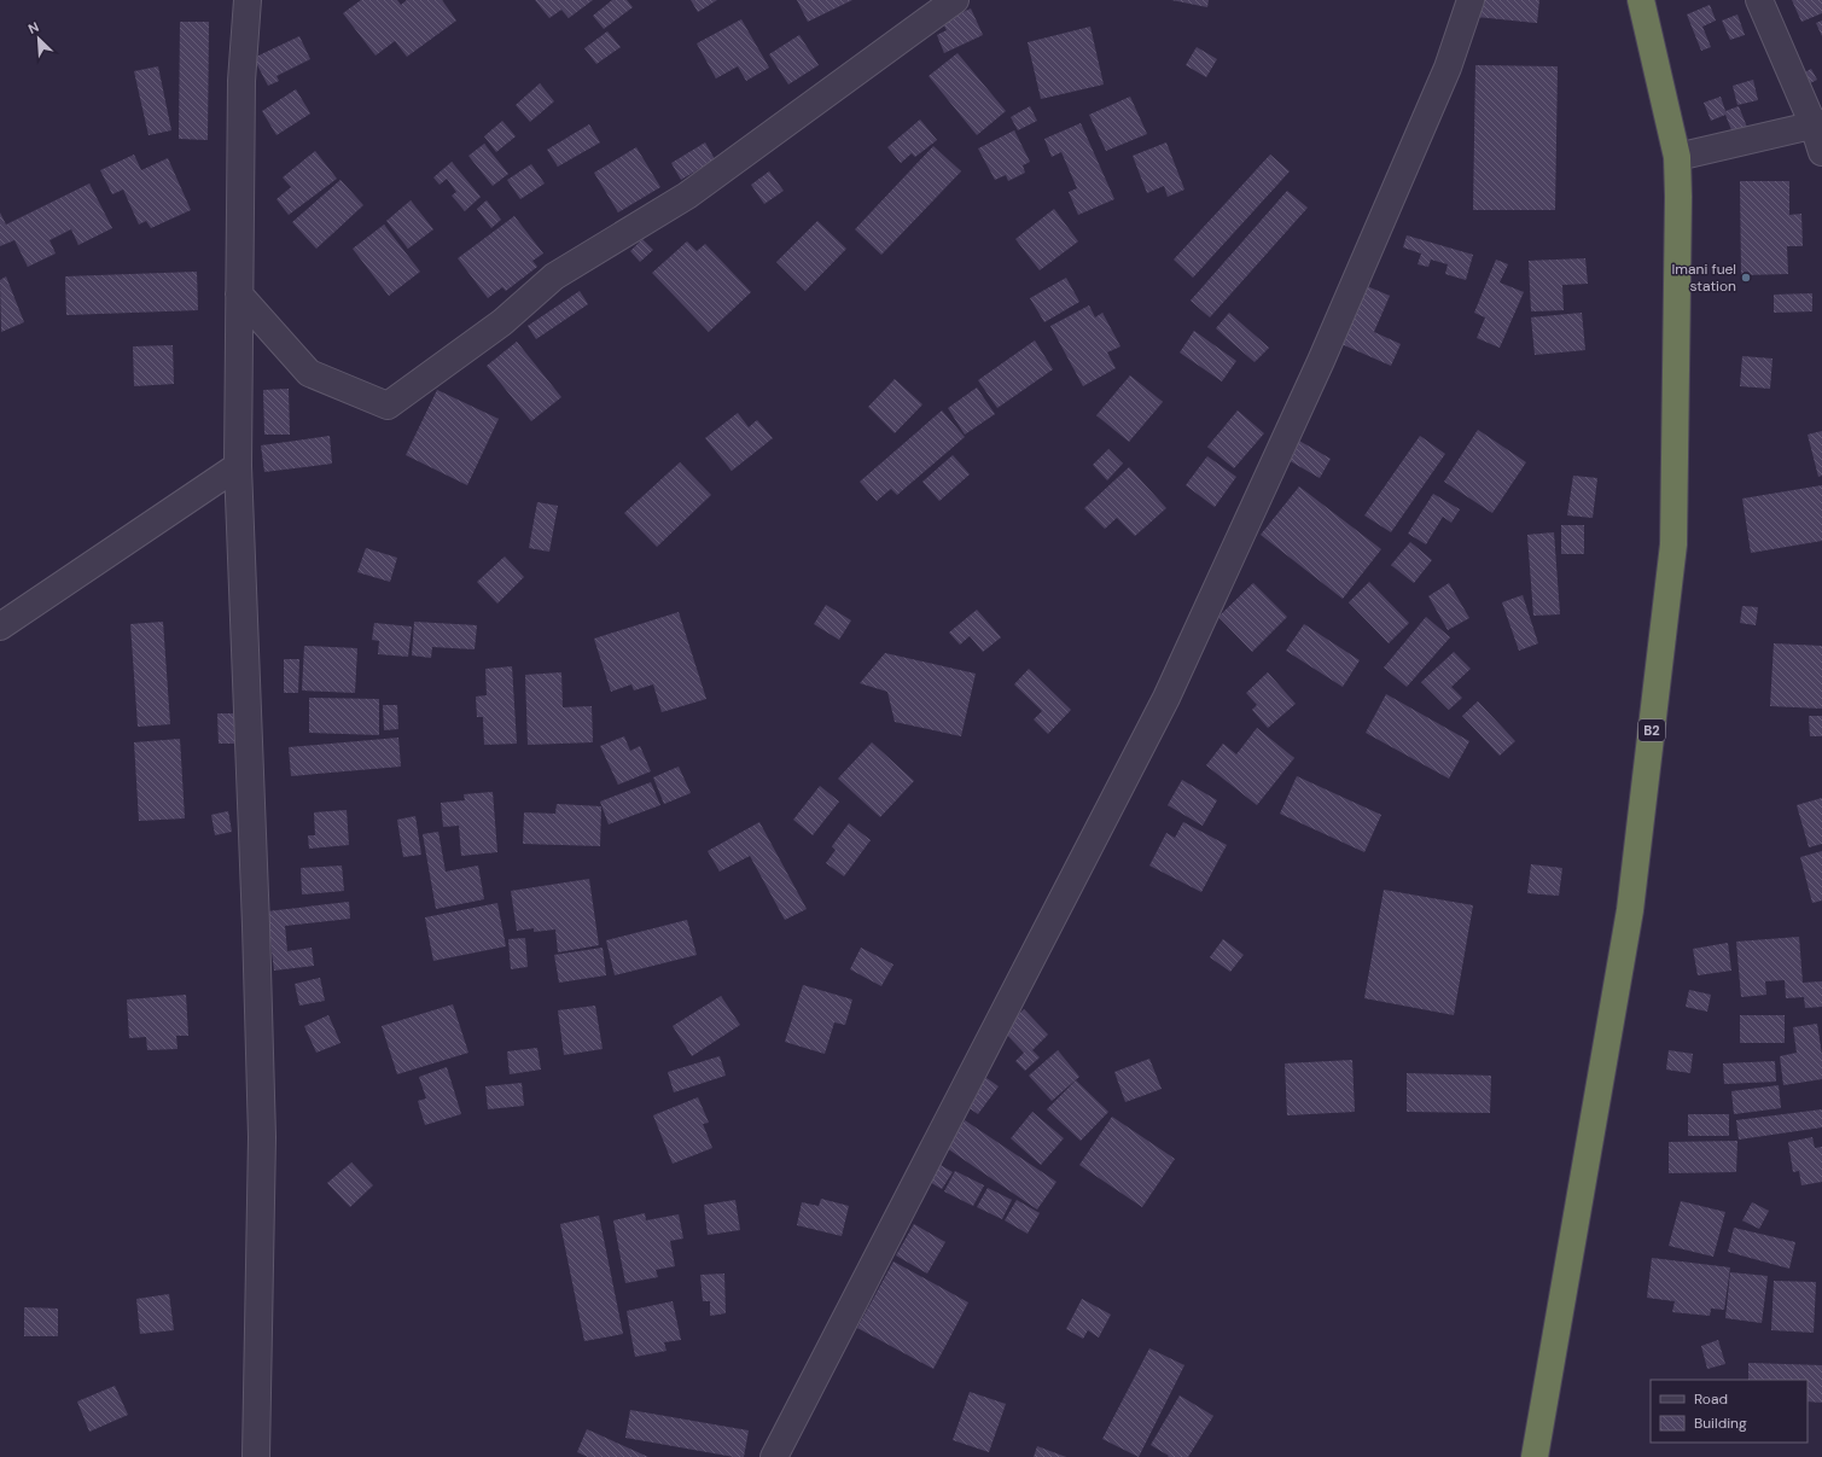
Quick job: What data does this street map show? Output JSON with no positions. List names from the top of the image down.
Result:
{
  "streets": {
    "highway": ["B2"]
  },
  "places": ["Imani fuel station"],
  "legend": ["Road", "Building"],
  "north": "top left"
}
